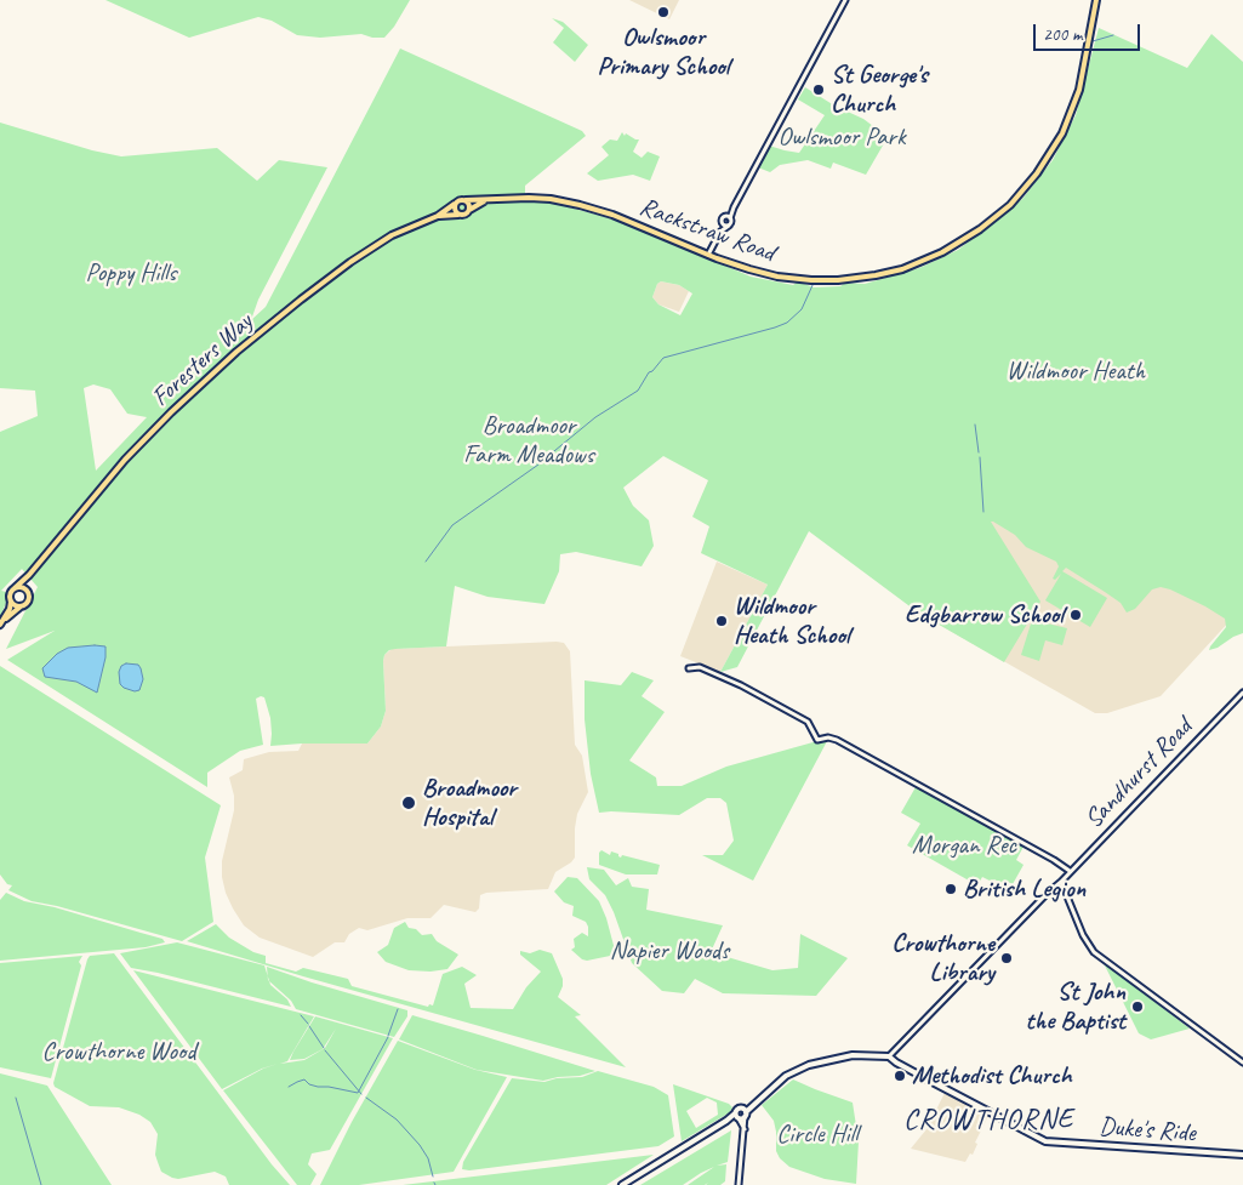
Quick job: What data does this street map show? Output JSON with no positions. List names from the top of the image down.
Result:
{
  "streets": {
    "main road": ["Rackstraw Road", "Foresters Way", "Duke's Ride"],
    "street": ["Sandhurst Road"]
  },
  "crossings": [
    ["Rackstraw Road", "Foresters Way"],
    ["Sandhurst Road", "Duke's Ride"]
  ],
  "districts": ["CROWTHORNE"],
  "parks": [
    "Owlsmoor Park",
    "Poppy Hills",
    "Wildmoor Heath",
    "Broadmoor Farm Meadows",
    "Morgan Rec",
    "Napier Woods",
    "Crowthorne Wood",
    "Circle Hill"
  ],
  "places": [
    "Owlsmoor Primary School",
    "St George's Church",
    "Edgbarrow School",
    "Wildmoor Heath School",
    "Broadmoor Hospital",
    "British Legion",
    "Crowthorne Library",
    "St John the Baptist",
    "Methodist Church"
  ],
  "scale_bar": "200 m"
}
